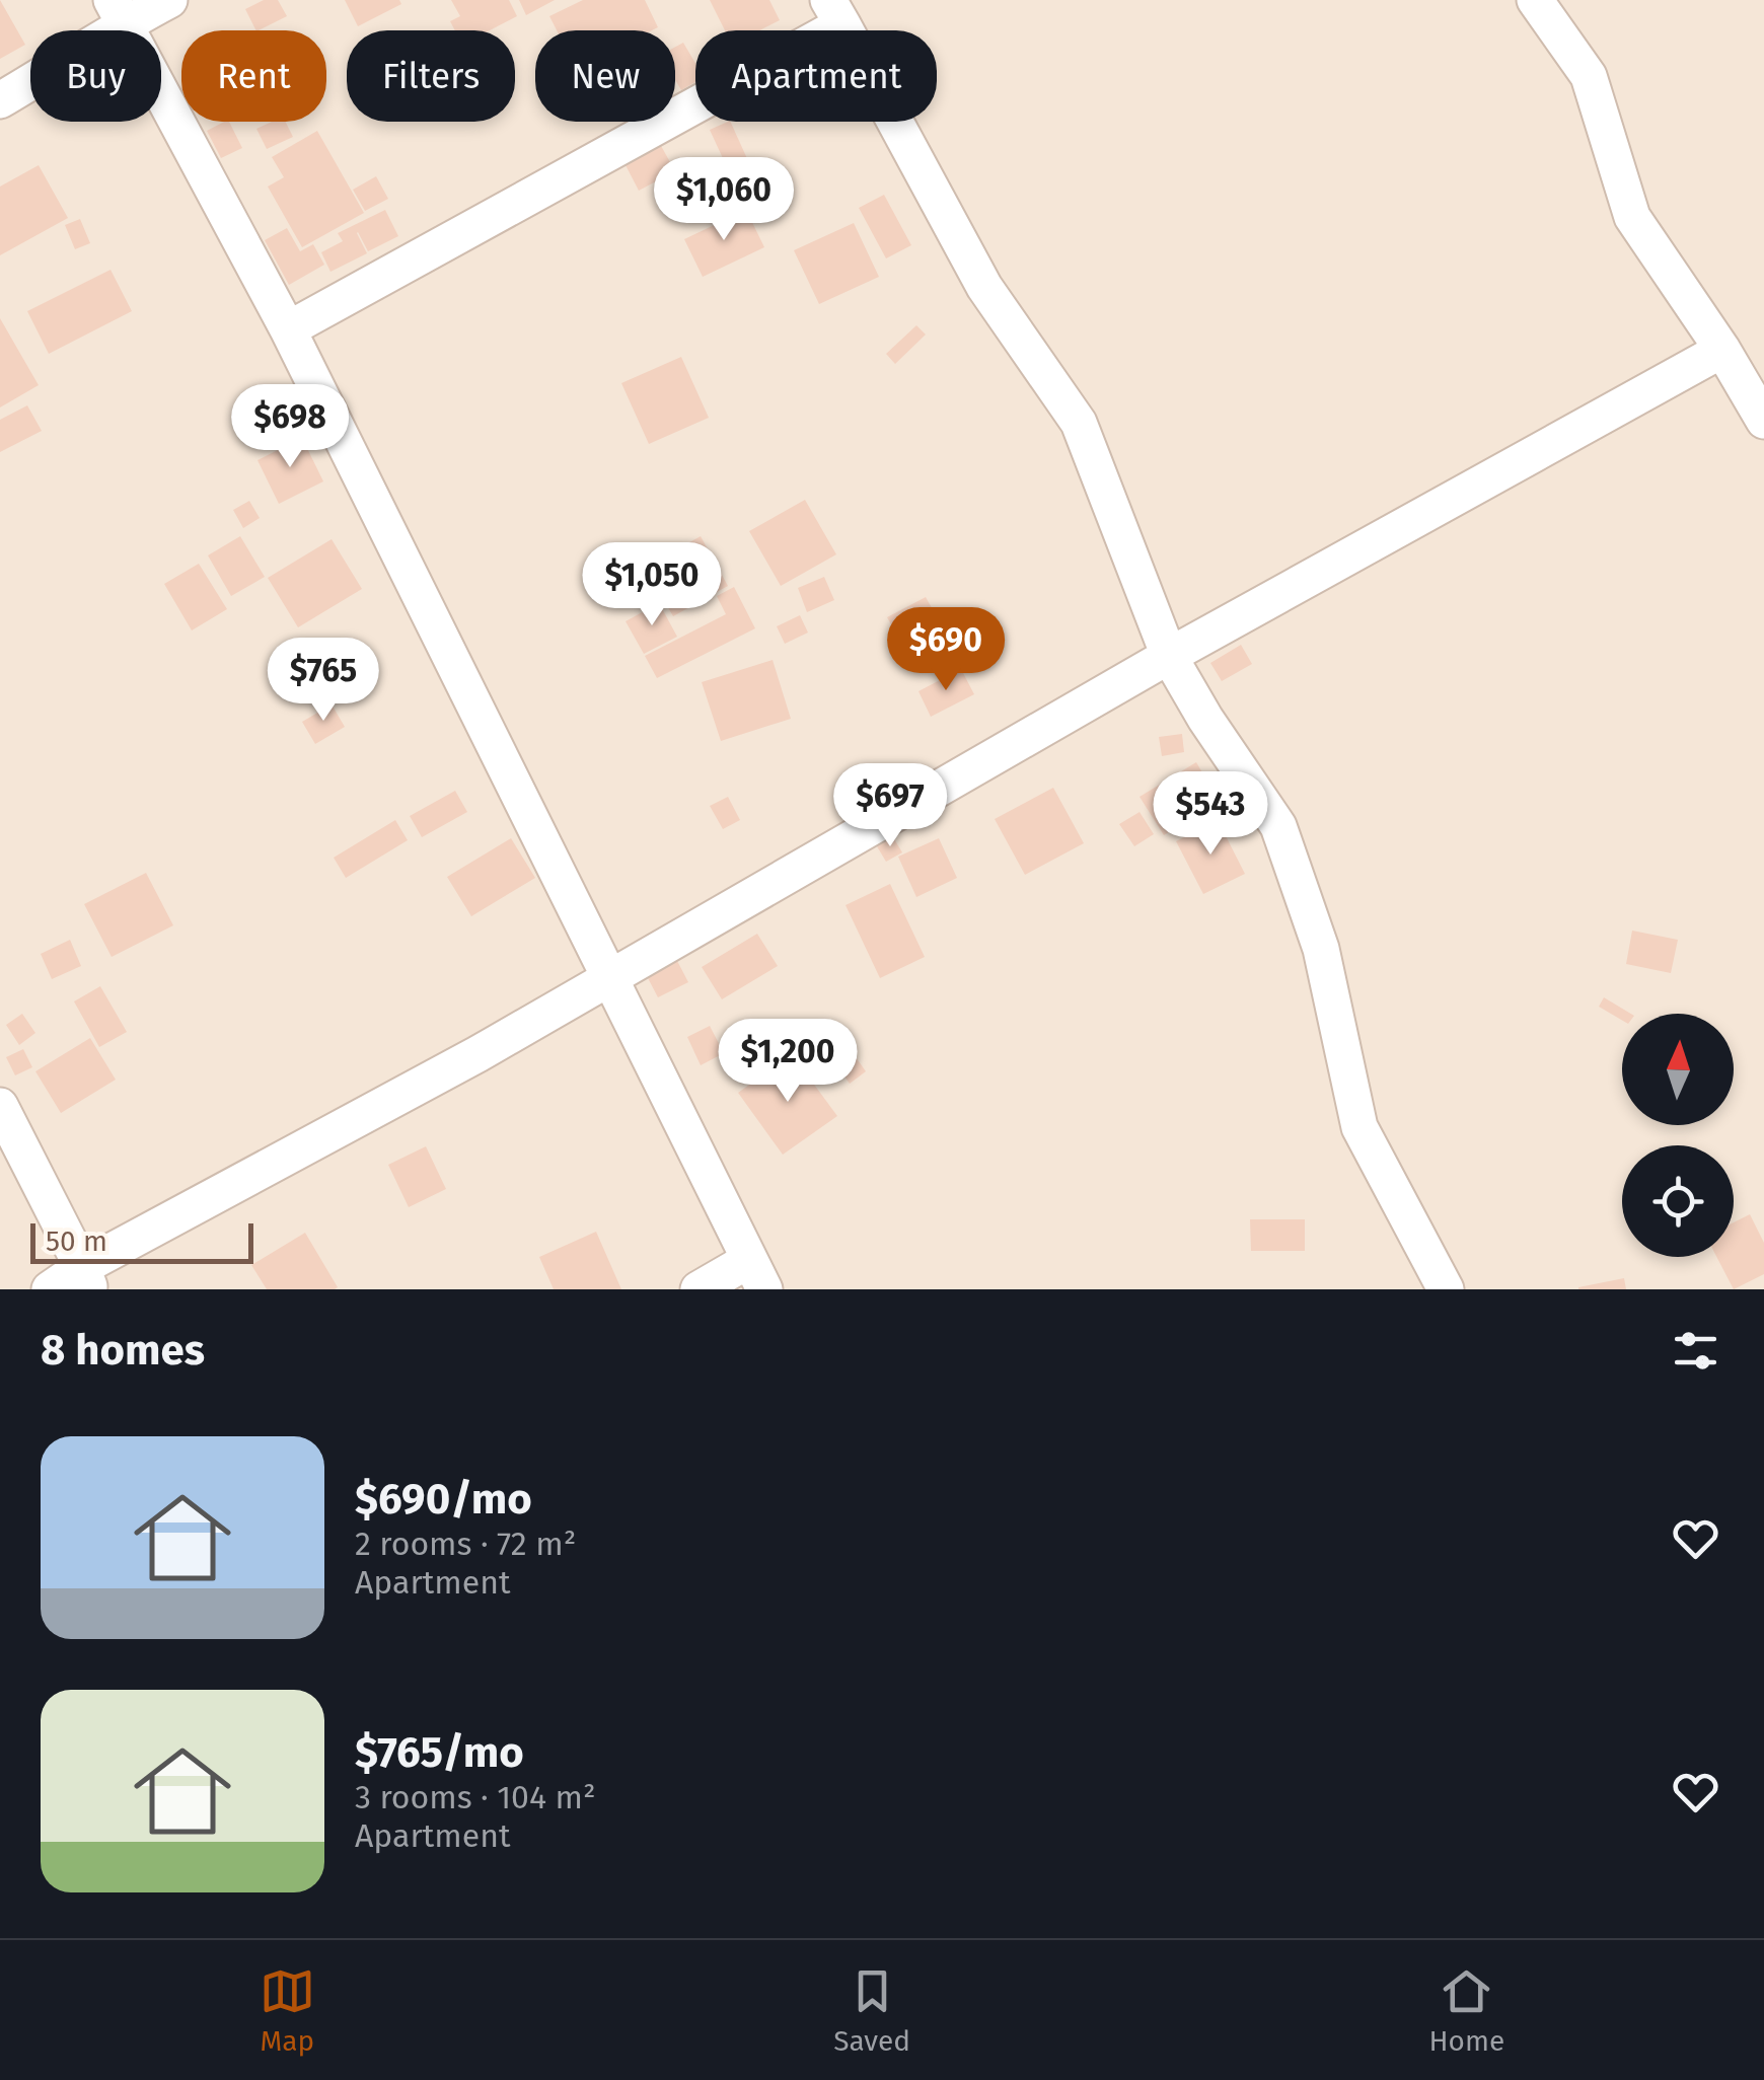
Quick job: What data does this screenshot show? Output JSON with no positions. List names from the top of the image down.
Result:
{
  "scale_bar": "50 m",
  "north": "top",
  "page": {
    "chip": [
      "Buy",
      "Rent",
      "Filters",
      "New",
      "Apartment"
    ],
    "price": [
      "$1,060",
      "$698",
      "$1,050",
      "$690",
      "$765",
      "$697",
      "$543",
      "$1,200"
    ],
    "scale": "50 m",
    "heading": "8 homes",
    "list": [
      {
        "name": "$690/mo",
        "note": "2 rooms · 72 m² · Apartment"
      },
      {
        "name": "$765/mo",
        "note": "3 rooms · 104 m² · Apartment"
      }
    ],
    "tabs": ["Map", "Saved", "Home"]
  }
}
